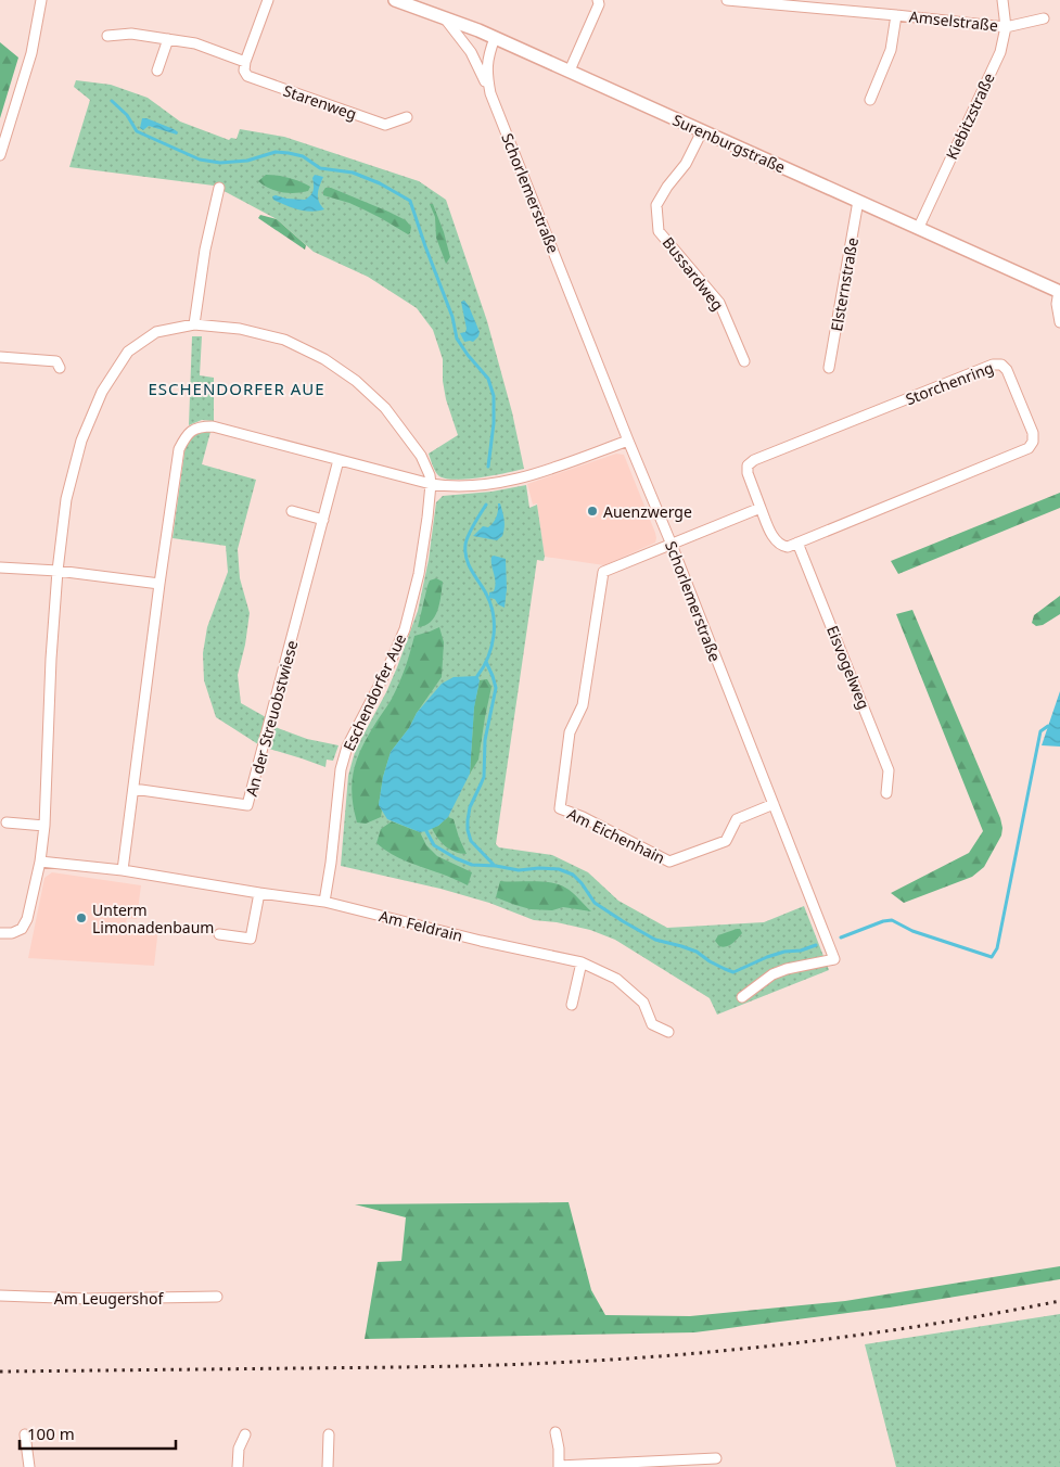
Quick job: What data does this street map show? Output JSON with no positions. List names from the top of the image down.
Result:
{
  "streets": {
    "street": [
      "Amselstraße",
      "Starenweg",
      "Kiebitzstraße",
      "Surenburgstraße",
      "Schorlemerstraße",
      "Bussardweg",
      "Elsternstraße",
      "Storchenring",
      "Eisvogelweg",
      "Eschendorfer Aue",
      "An der Streuobstwiese",
      "Am Eichenhain",
      "Am Feldrain",
      "Am Leugershof"
    ]
  },
  "crossings": [
    ["Amselstraße", "Kiebitzstraße"],
    ["Kiebitzstraße", "Surenburgstraße"],
    ["Surenburgstraße", "Schorlemerstraße"],
    ["Surenburgstraße", "Bussardweg"],
    ["Surenburgstraße", "Elsternstraße"],
    ["Schorlemerstraße", "Am Eichenhain"],
    ["Storchenring", "Eisvogelweg"],
    ["Eschendorfer Aue", "Am Feldrain"]
  ],
  "districts": ["ESCHENDORFER AUE"],
  "places": ["Auenzwerge", "Unterm Limonadenbaum"],
  "scale_bar": "100 m"
}
